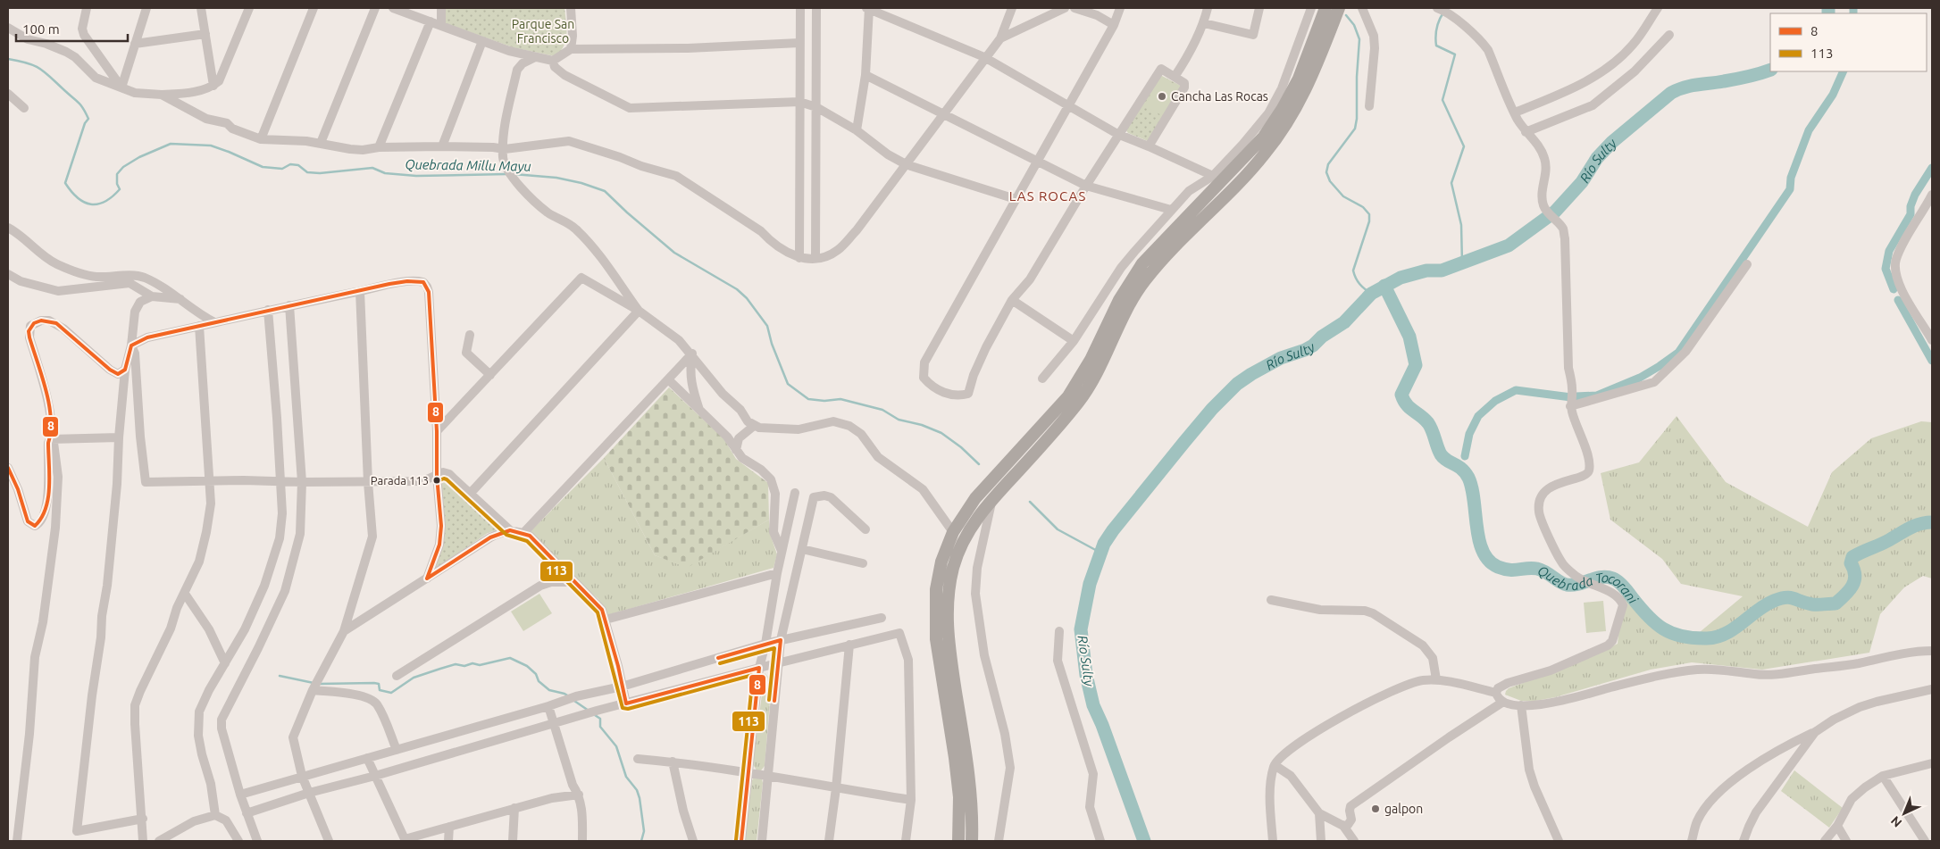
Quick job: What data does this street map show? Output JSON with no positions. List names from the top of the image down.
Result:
{
  "districts": ["LAS ROCAS"],
  "water": ["Río Sulty", "Quebrada Millu Mayu", "Quebrada Tocorani"],
  "parks": ["Parque San Francisco"],
  "places": ["Cancha Las Rocas", "Parada 113", "galpon"],
  "lines": ["transit line 8", "transit line 113"],
  "legend": ["8", "113"],
  "scale_bar": "100 m",
  "north": "bottom left"
}
